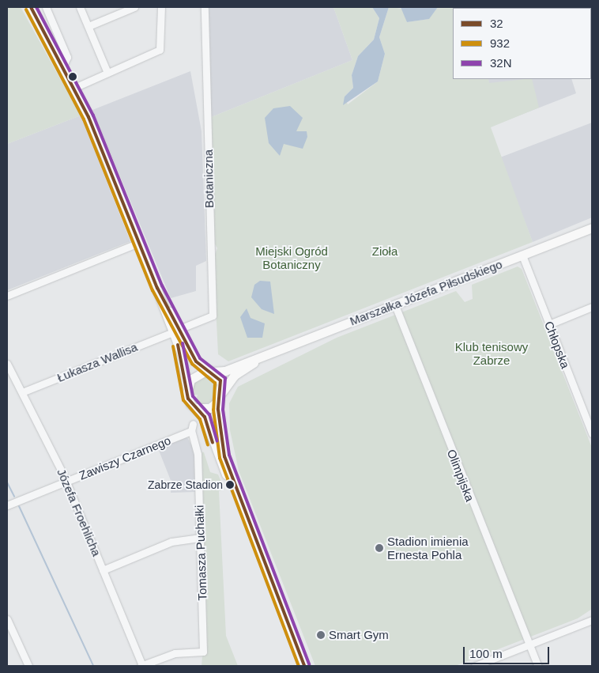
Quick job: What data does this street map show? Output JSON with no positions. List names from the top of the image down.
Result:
{
  "streets": {
    "street": [
      "Botaniczna",
      "Marszałka Józefa Piłsudskiego",
      "Chłopska",
      "Łukasza Wallisa",
      "Zawiszy Czarnego",
      "Olimpijska",
      "Józefa Froehlicha",
      "Tomasza Puchałki"
    ]
  },
  "crossings": [
    ["Botaniczna", "Łukasza Wallisa"],
    ["Marszałka Józefa Piłsudskiego", "Chłopska"],
    ["Marszałka Józefa Piłsudskiego", "Olimpijska"],
    ["Łukasza Wallisa", "Józefa Froehlicha"],
    ["Zawiszy Czarnego", "Józefa Froehlicha"],
    ["Zawiszy Czarnego", "Tomasza Puchałki"],
    ["Józefa Froehlicha", "Tomasza Puchałki"]
  ],
  "parks": ["Miejski Ogród Botaniczny", "Zioła", "Klub tenisowy Zabrze"],
  "places": ["Zabrze Stadion", "Stadion imienia Ernesta Pohla", "Smart Gym"],
  "lines": ["transit line 32", "transit line 32N", "transit line 932"],
  "legend": ["32", "932", "32N"],
  "scale_bar": "100 m"
}
